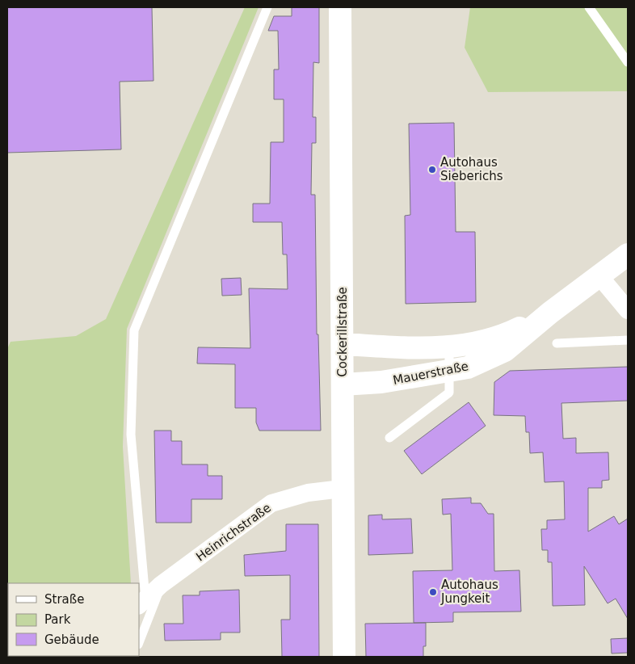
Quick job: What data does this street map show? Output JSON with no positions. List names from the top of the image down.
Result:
{
  "streets": {
    "main road": ["Cockerillstraße", "Mauerstraße"],
    "street": ["Heinrichstraße"]
  },
  "crossings": [
    ["Cockerillstraße", "Mauerstraße"],
    ["Cockerillstraße", "Heinrichstraße"]
  ],
  "places": ["Autohaus Sieberichs", "Autohaus Jungkeit"],
  "legend": ["Straße", "Park", "Gebäude"]
}
